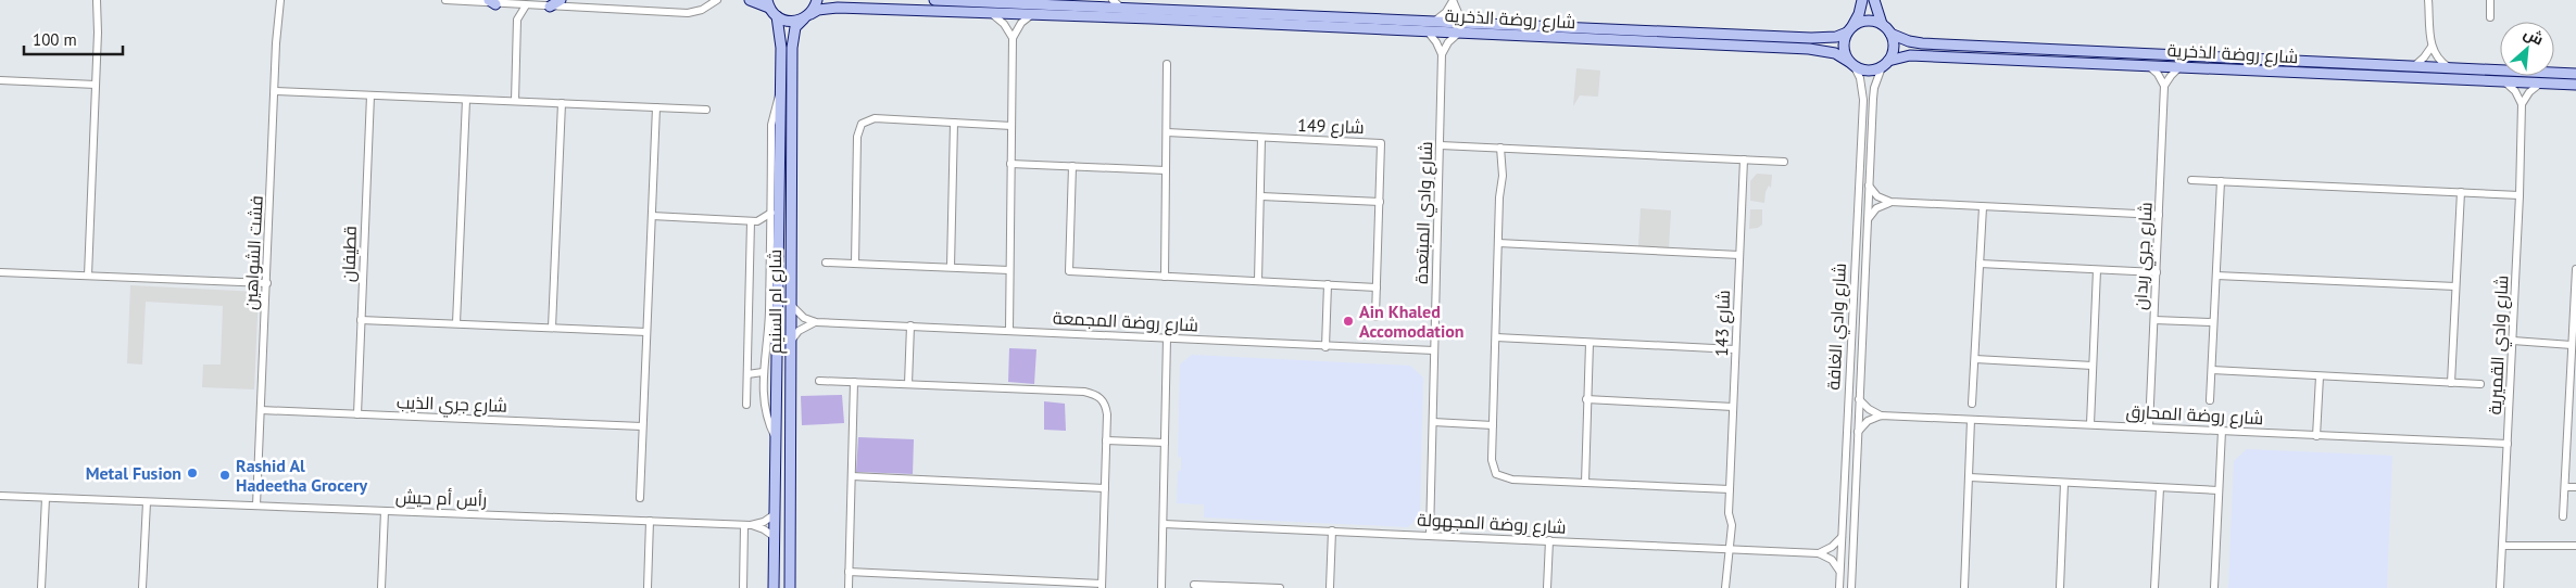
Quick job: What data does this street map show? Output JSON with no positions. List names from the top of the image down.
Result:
{
  "streets": {
    "street": [
      "شارع روضة الذخرية",
      "شارع 149",
      "شارع وادي المبتعدة",
      "فشت الشواهين",
      "قطيفان",
      "شارع جري ربدان",
      "شارع ام السنيم",
      "شارع روضة المجمعة",
      "شارع 143",
      "شارع وادي الغافة",
      "شارع وادي القميرية",
      "شارع جري الذيب",
      "شارع روضة المحارق",
      "رأس أم حيش",
      "شارع روضة المجهولة"
    ]
  },
  "crossings": [
    ["شارع روضة الذخرية", "شارع ام السنيم"],
    ["شارع روضة الذخرية", "شارع وادي الغافة"],
    ["شارع وادي المبتعدة", "شارع روضة المجمعة"],
    ["شارع وادي المبتعدة", "شارع روضة المجهولة"],
    ["فشت الشواهين", "شارع جري الذيب"],
    ["فشت الشواهين", "رأس أم حيش"],
    ["قطيفان", "شارع جري الذيب"],
    ["شارع جري ربدان", "شارع روضة المحارق"],
    ["شارع ام السنيم", "رأس أم حيش"],
    ["شارع 143", "شارع روضة المجهولة"],
    ["شارع وادي القميرية", "شارع روضة المحارق"]
  ],
  "places": ["Ain Khaled Accomodation", "Metal Fusion", "Rashid Al Hadeetha Grocery"],
  "scale_bar": "100 m",
  "north": "top right"
}
